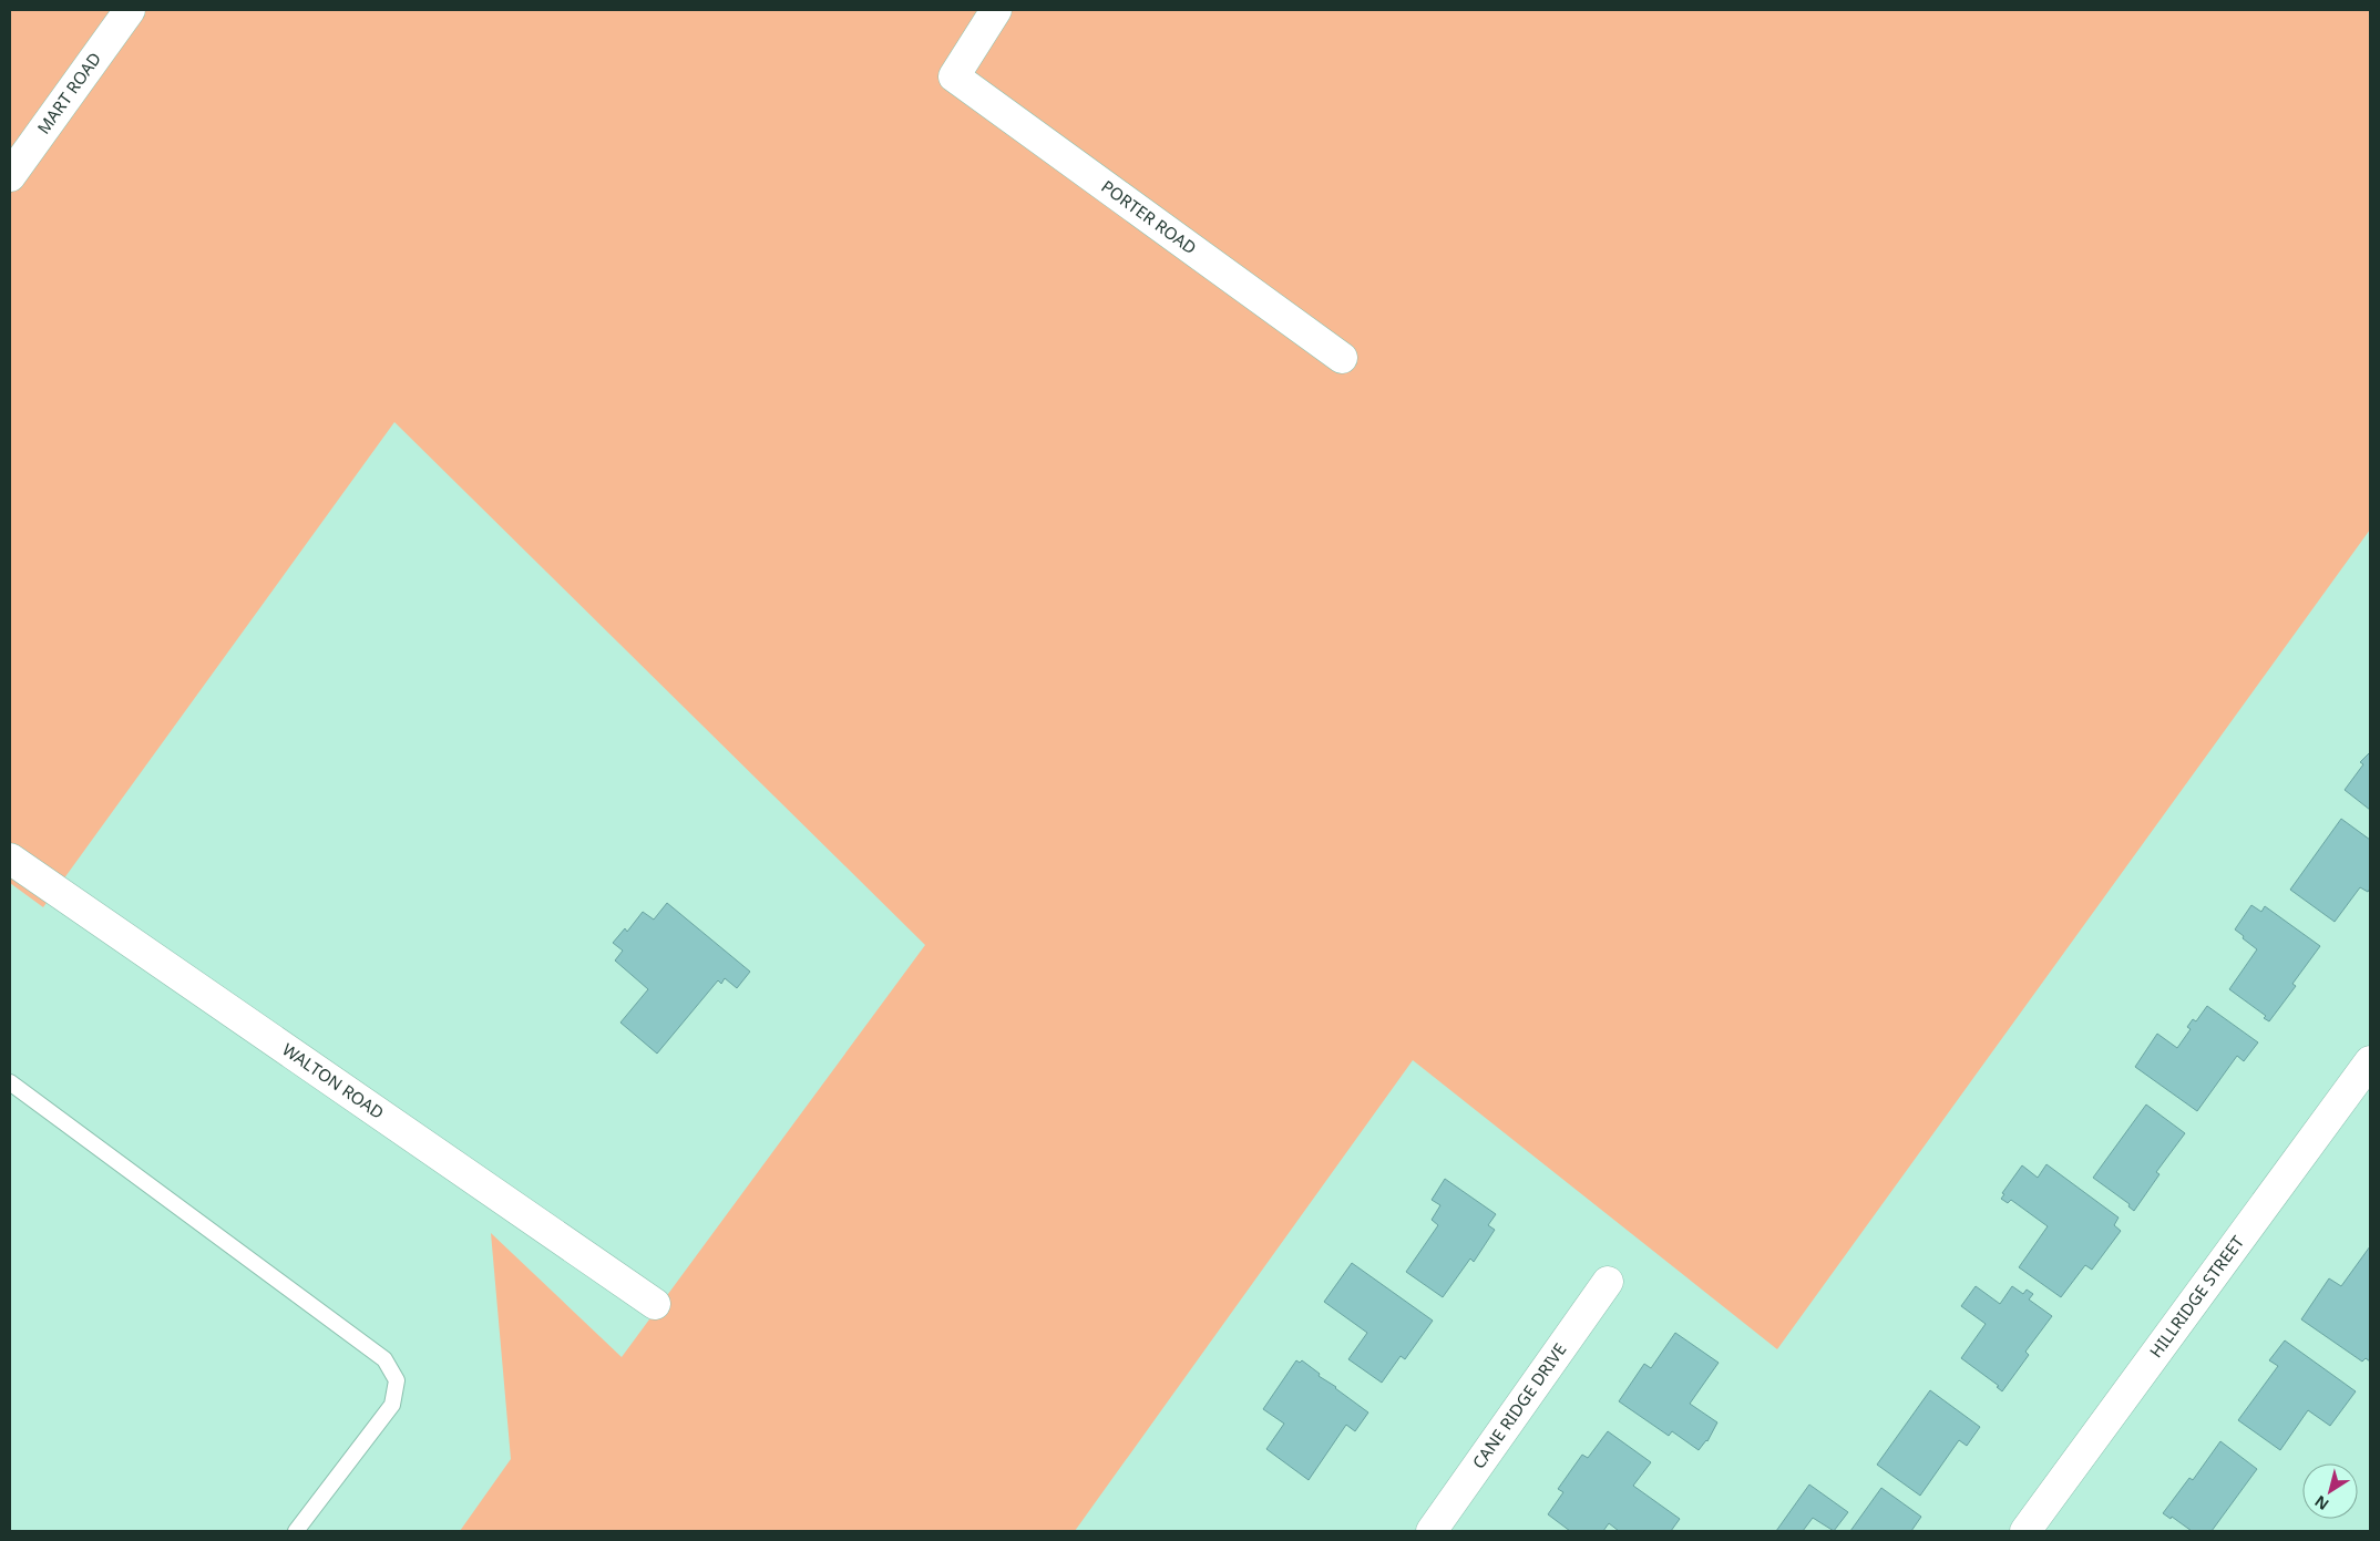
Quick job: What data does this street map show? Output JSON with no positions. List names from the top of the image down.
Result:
{
  "streets": {
    "street": [
      "MART ROAD",
      "PORTER ROAD",
      "WALTON ROAD",
      "HILLRIDGE STREET",
      "CANE RIDGE DRIVE"
    ]
  },
  "north": "bottom left"
}
